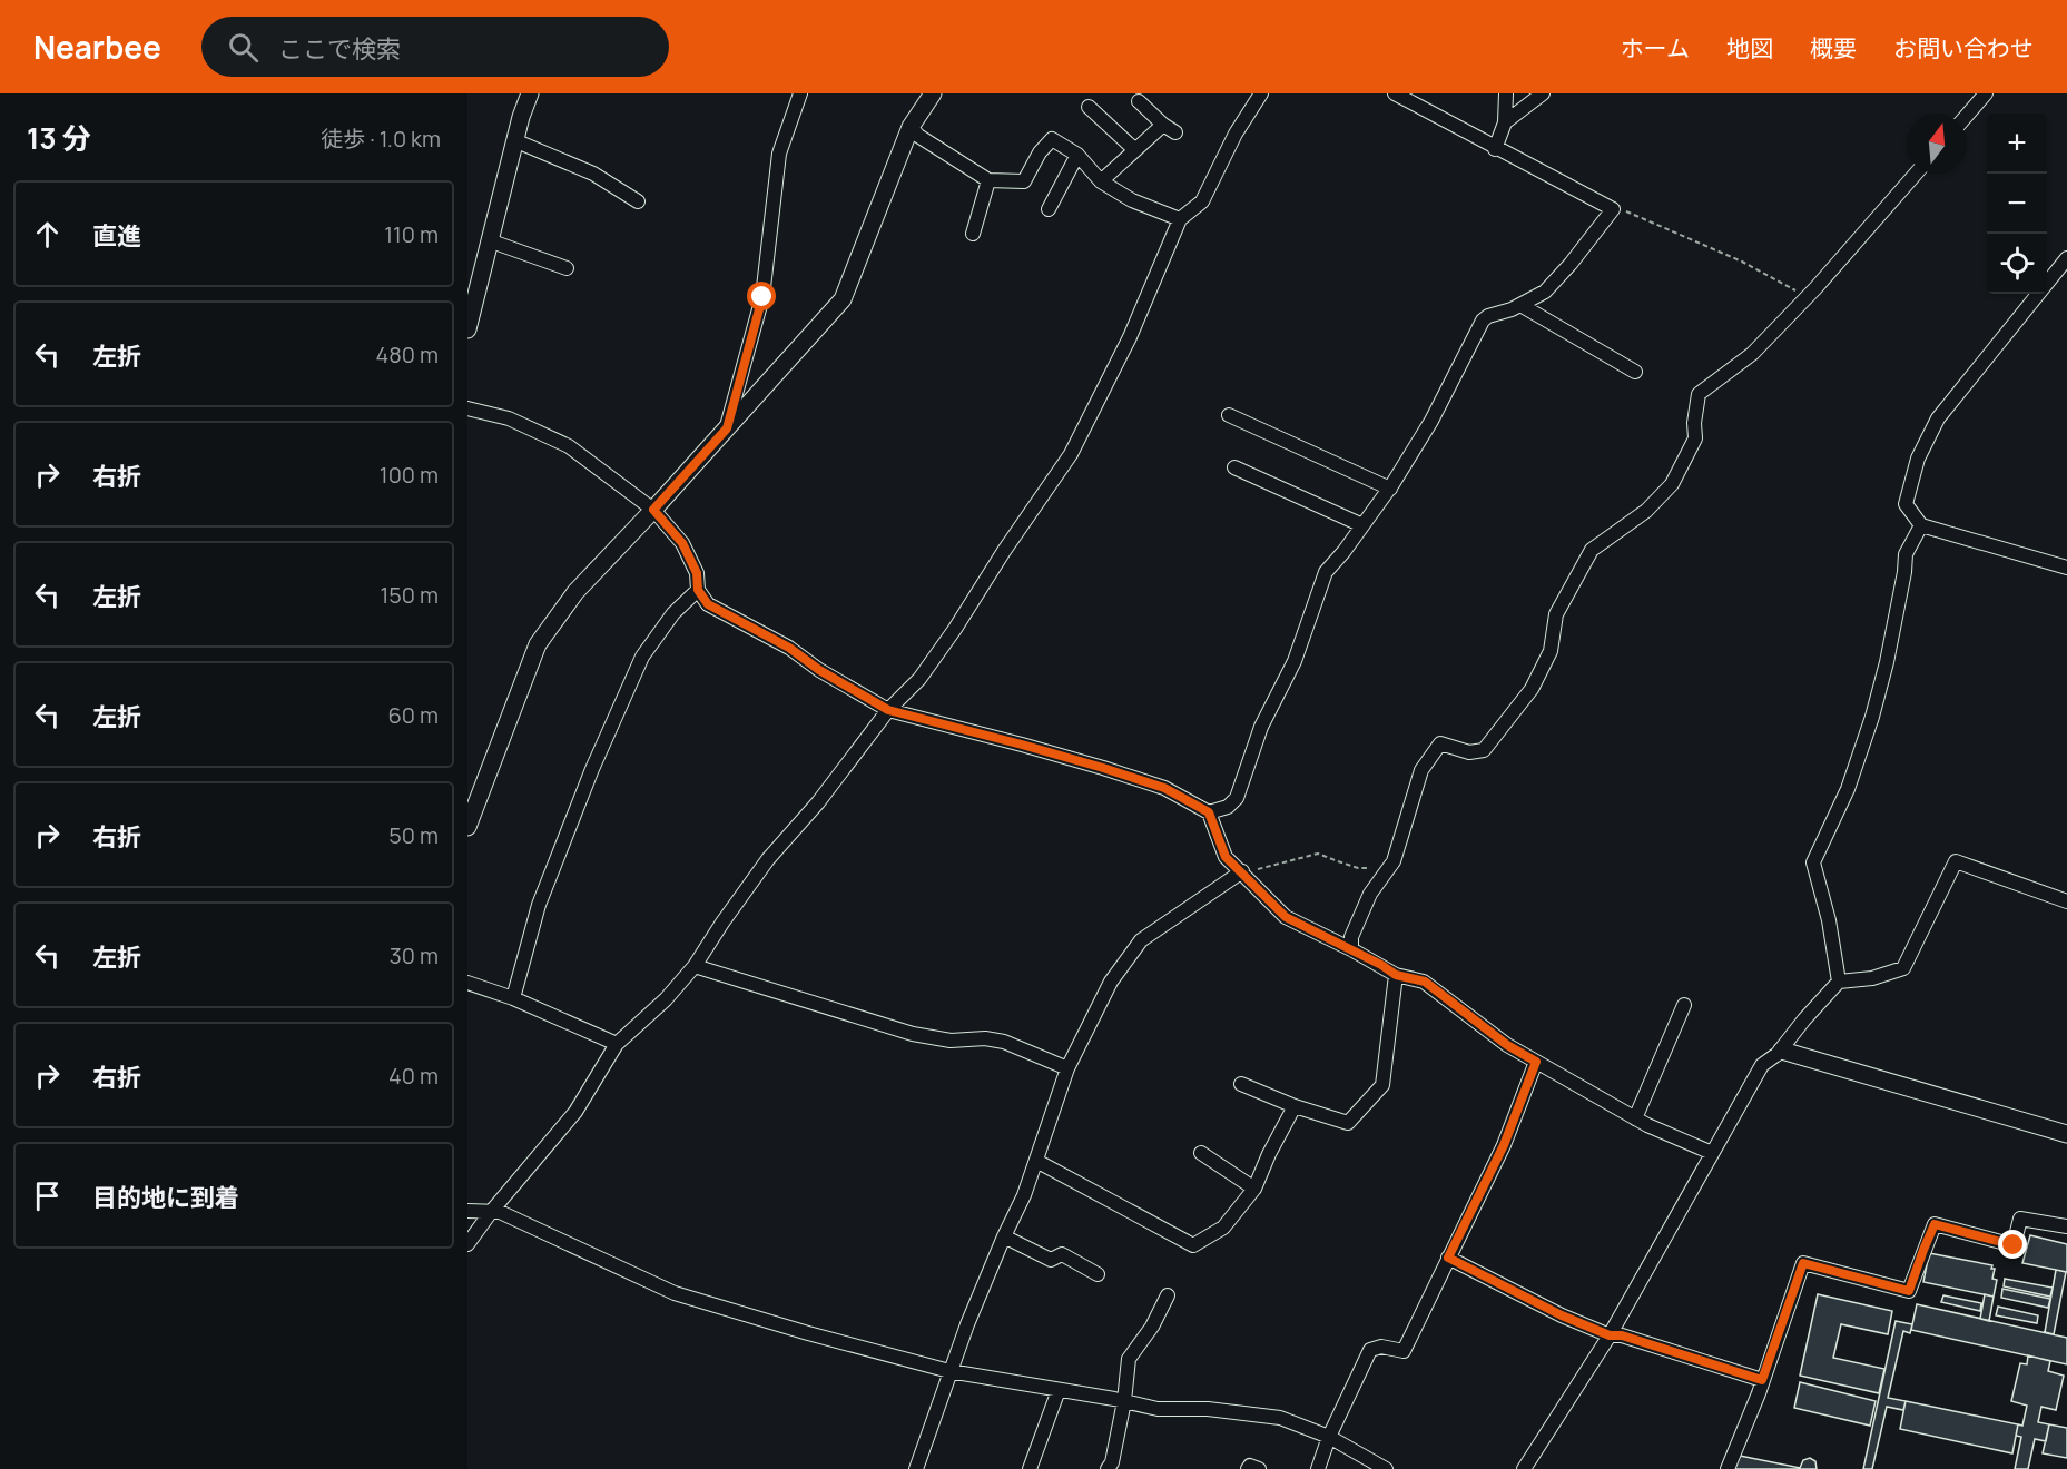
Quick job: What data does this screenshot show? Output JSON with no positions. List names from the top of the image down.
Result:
{
  "north": "top",
  "page": {
    "header": "Nearbee",
    "search": "ここで検索",
    "nav": [
      "ホーム",
      "地図",
      "概要",
      "お問い合わせ"
    ],
    "heading": ["13 分", "徒歩 · 1.0 km"],
    "map_buttons": ["+", "−"],
    "list": [
      ["直進", "110 m"],
      ["左折", "480 m"],
      ["右折", "100 m"],
      ["左折", "150 m"],
      ["左折", "60 m"],
      ["右折", "50 m"],
      ["左折", "30 m"],
      ["右折", "40 m"],
      "目的地に到着"
    ]
  }
}
